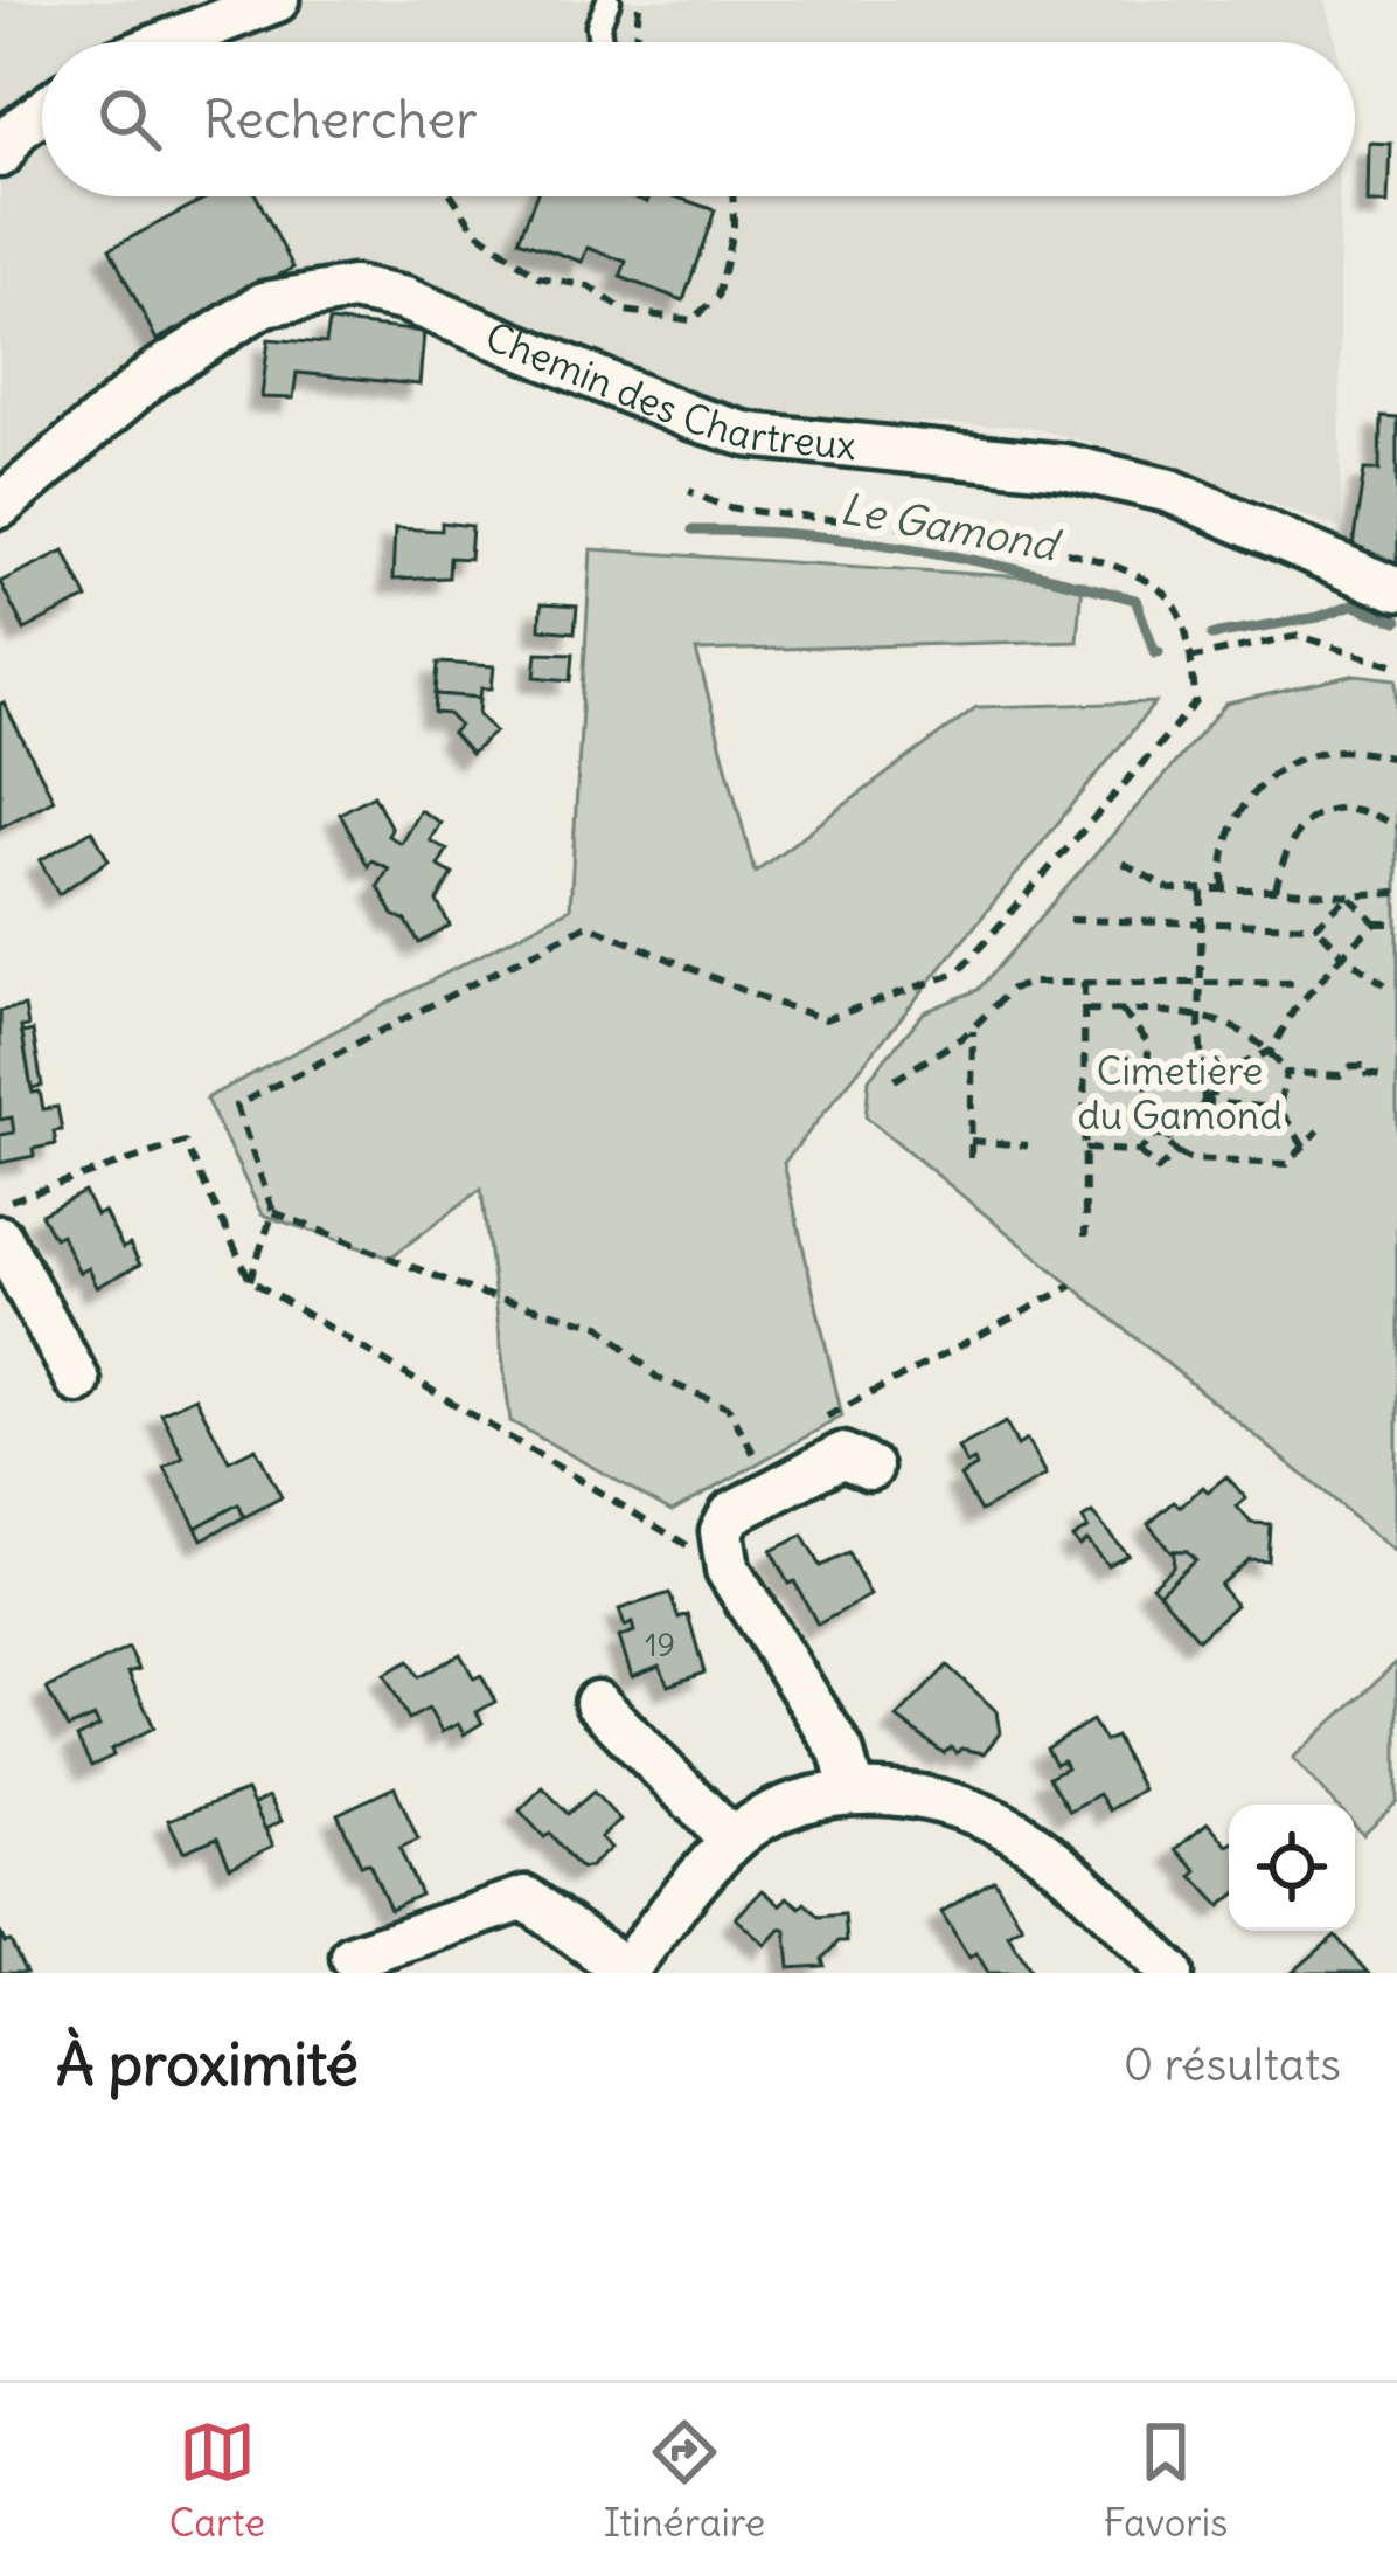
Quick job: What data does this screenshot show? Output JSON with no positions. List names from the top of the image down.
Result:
{
  "streets": {
    "street": ["Chemin des Chartreux"]
  },
  "water": ["Le Gamond"],
  "parks": ["Cimetière du Gamond"],
  "house_numbers": ["19"],
  "page": {
    "search": "Rechercher",
    "heading": ["À proximité", "0 résultats"],
    "nav": ["Carte", "Itinéraire", "Favoris"]
  }
}
